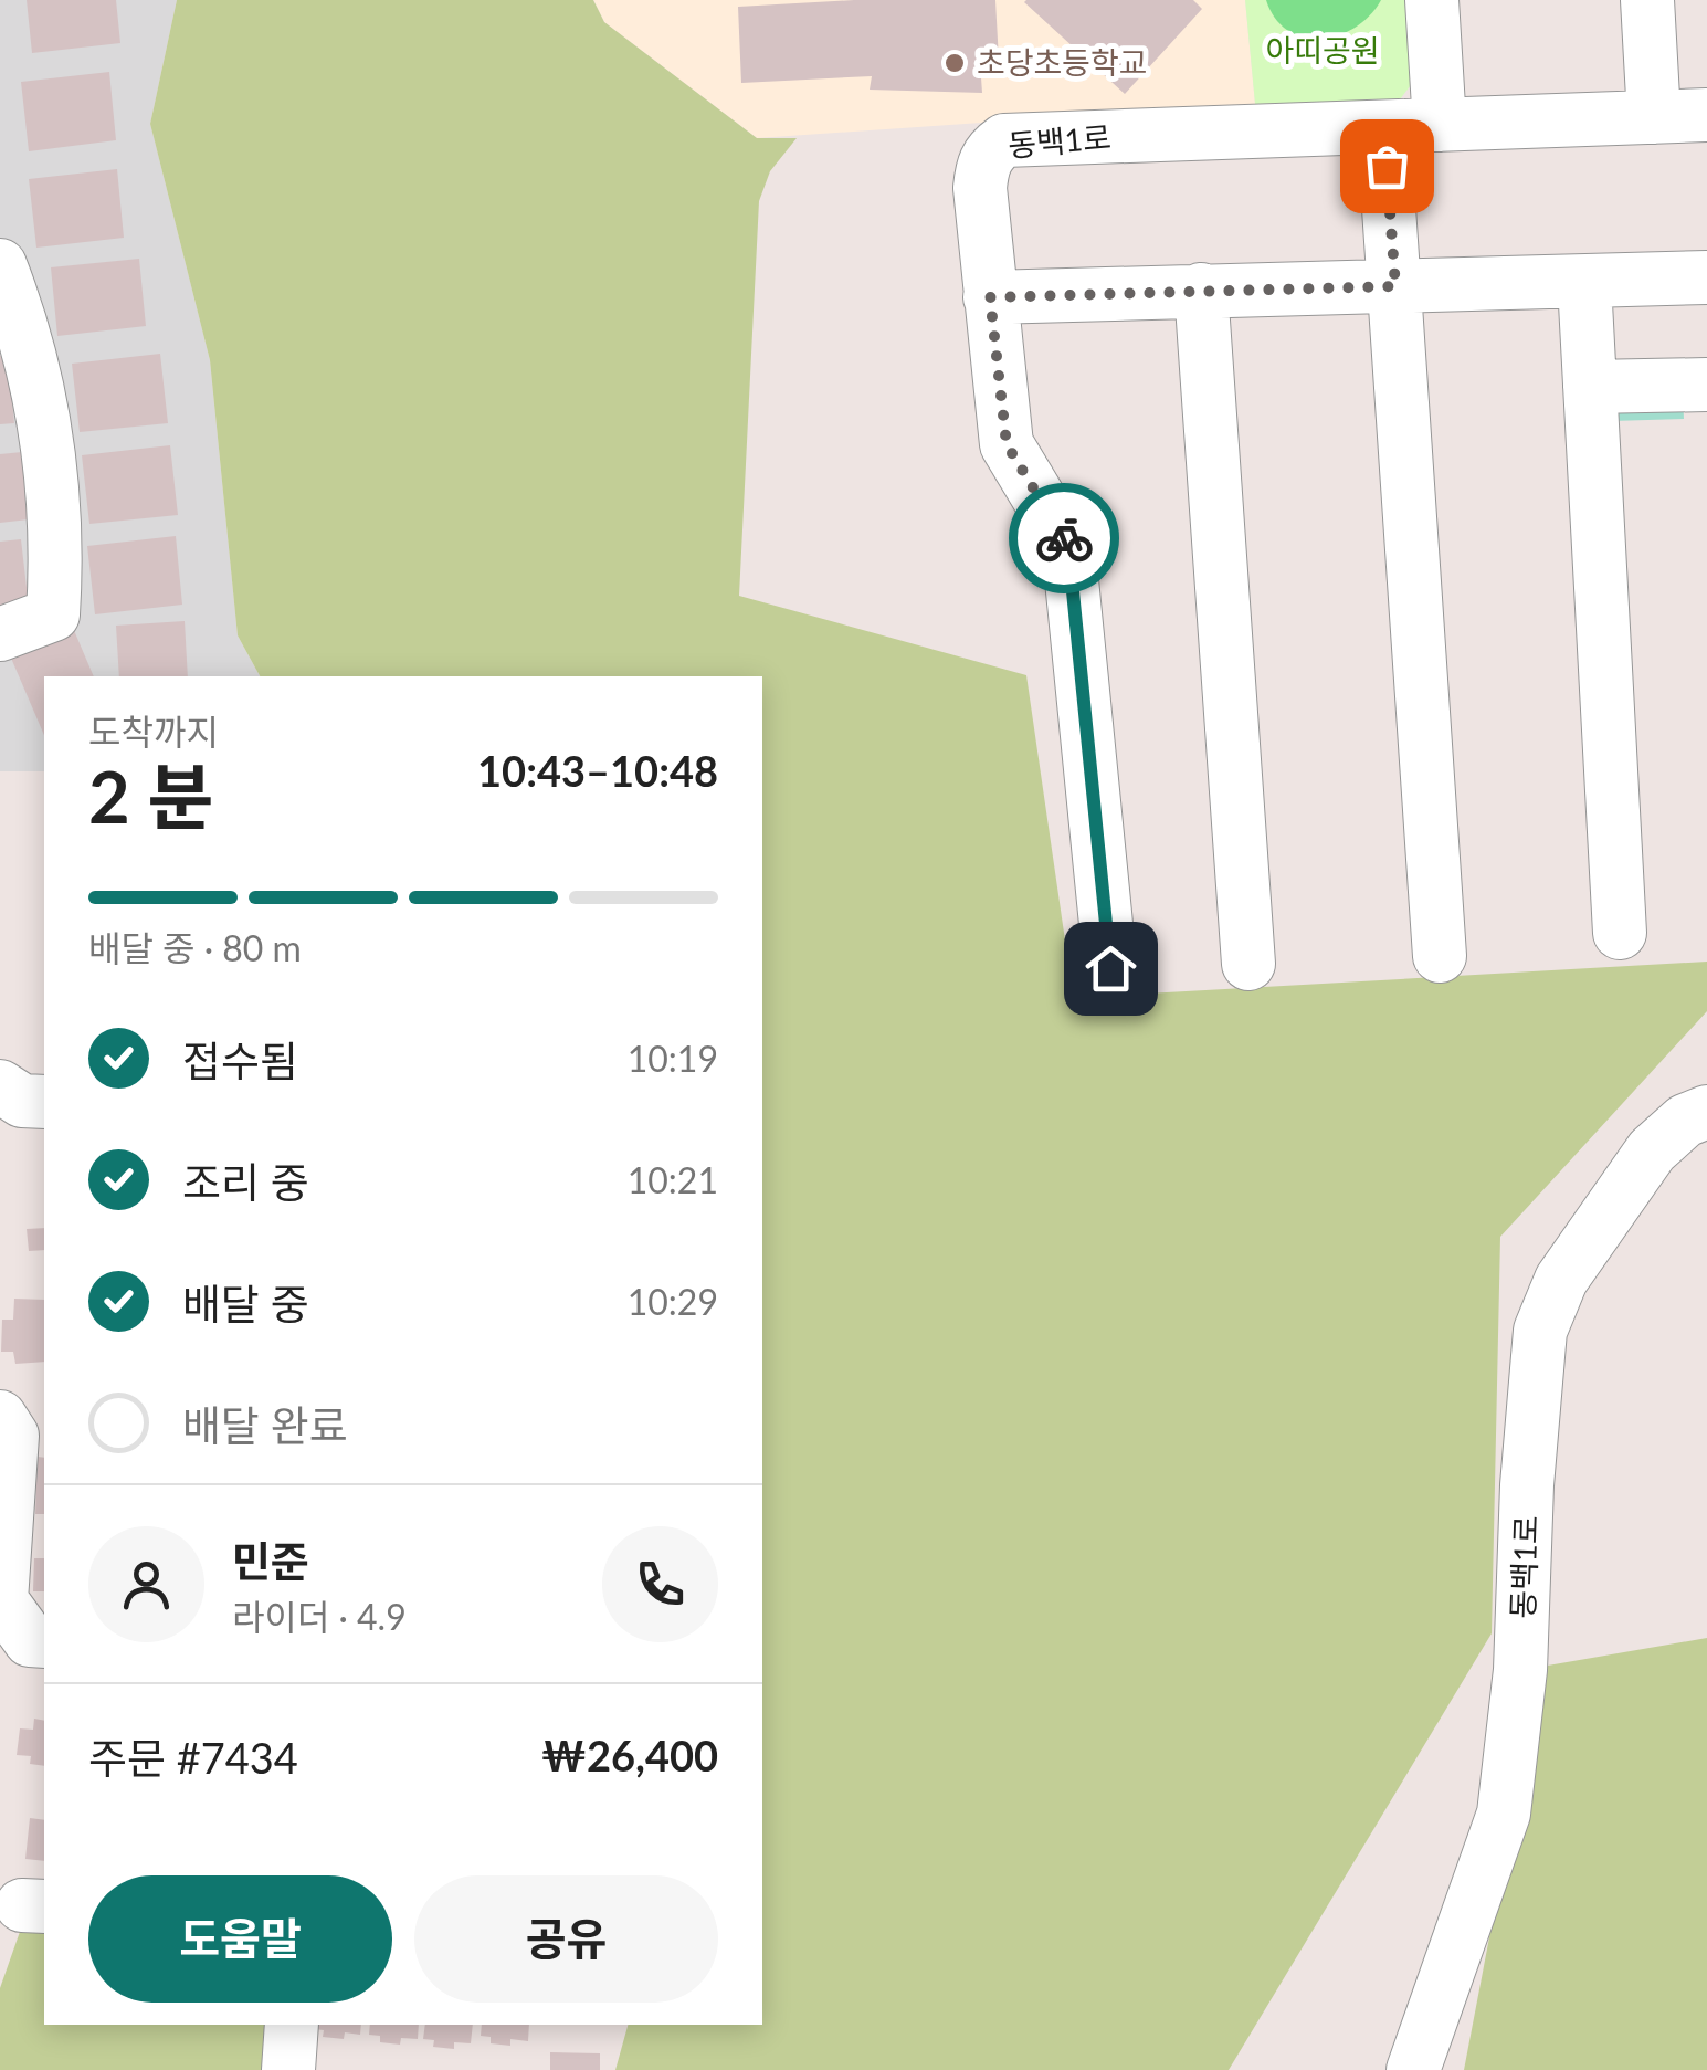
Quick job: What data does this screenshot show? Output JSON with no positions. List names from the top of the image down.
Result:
{
  "streets": {
    "street": ["동백1로"]
  },
  "parks": ["아띠공원"],
  "places": ["초당초등학교"],
  "page": {
    "heading": ["2 분", "도착까지", "10:43–10:48"],
    "panel": [
      "민준",
      "라이더 · 4.9",
      "주문 #7434",
      "₩26,400"
    ],
    "bar": "배달 중 · 80 m",
    "list": [
      ["접수됨", "10:19"],
      ["조리 중", "10:21"],
      ["배달 중", "10:29"],
      "배달 완료"
    ],
    "buttons": ["도움말", "공유"]
  }
}
